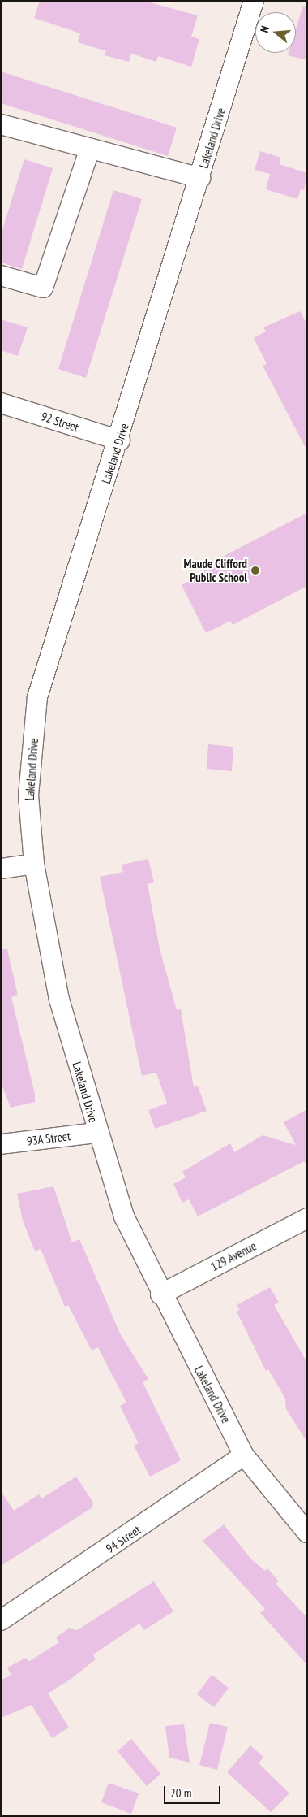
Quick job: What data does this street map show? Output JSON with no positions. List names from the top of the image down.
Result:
{
  "streets": {
    "street": [
      "Lakeland Drive",
      "92 Street",
      "93A Street",
      "129 Avenue",
      "94 Street"
    ]
  },
  "crossings": [
    ["Lakeland Drive", "92 Street"],
    ["Lakeland Drive", "93A Street"],
    ["Lakeland Drive", "129 Avenue"],
    ["Lakeland Drive", "94 Street"]
  ],
  "places": ["Maude Clifford Public School"],
  "scale_bar": "20 m",
  "north": "left"
}
